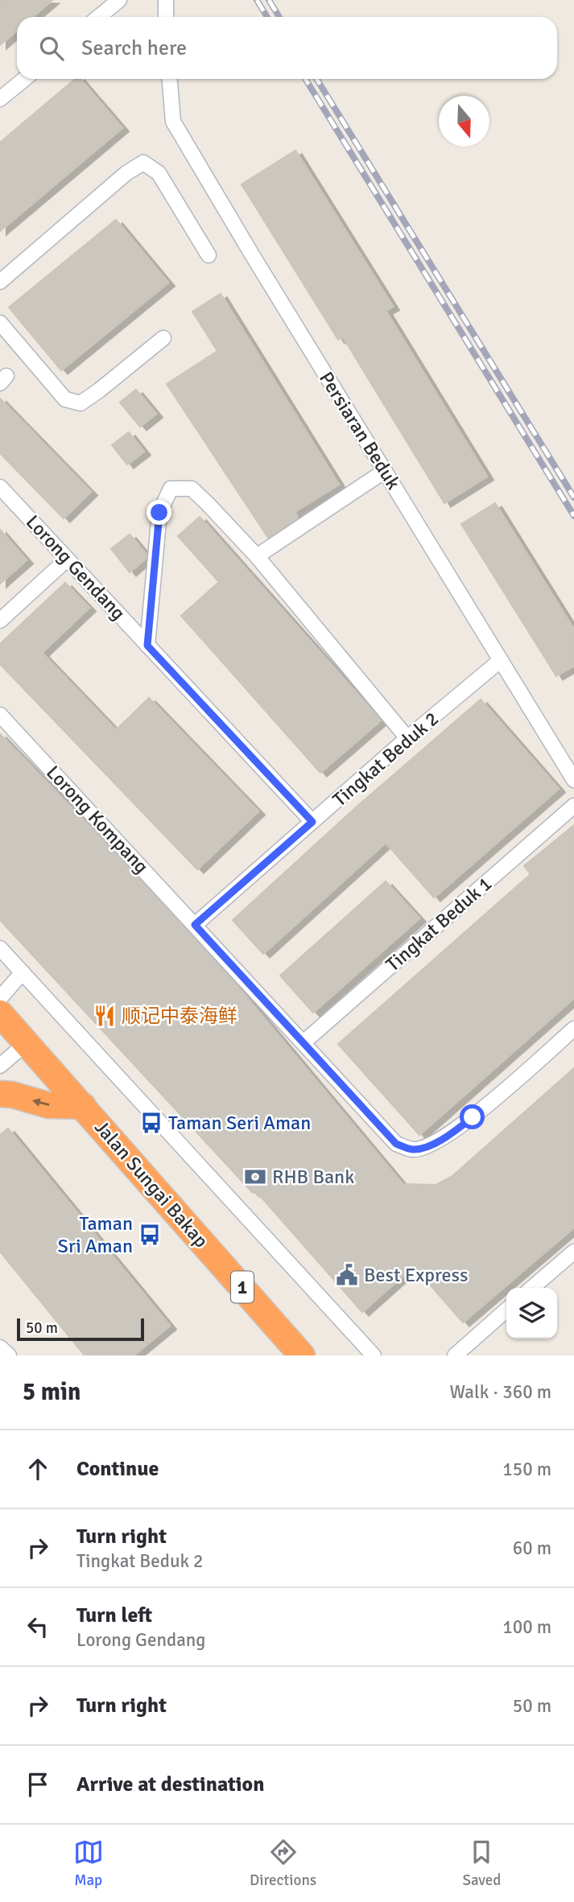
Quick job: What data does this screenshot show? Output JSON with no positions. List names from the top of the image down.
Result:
{
  "streets": {
    "highway": ["Jalan Sungai Bakap", "1"],
    "street": [
      "Persiaran Beduk",
      "Lorong Gendang",
      "Tingkat Beduk 2",
      "Lorong Kompang",
      "Tingkat Beduk 1"
    ]
  },
  "crossings": [
    ["Persiaran Beduk", "Tingkat Beduk 2"],
    ["Lorong Gendang", "Tingkat Beduk 2"],
    ["Tingkat Beduk 2", "Lorong Kompang"],
    ["Lorong Kompang", "Tingkat Beduk 1"]
  ],
  "places": {
    "restaurant": ["顺记中泰海鲜"],
    "bus stop": ["Taman Seri Aman", "Taman Sri Aman"],
    "bank": ["RHB Bank"],
    "public building": ["Best Express"]
  },
  "scale_bar": "50 m",
  "north": "bottom",
  "page": {
    "search": "Search here",
    "scale": "50 m",
    "heading": ["5 min", "Walk · 360 m"],
    "list": [
      ["Continue", "150 m"],
      ["Turn right", "Tingkat Beduk 2", "60 m"],
      ["Turn left", "Lorong Gendang", "100 m"],
      ["Turn right", "50 m"],
      "Arrive at destination"
    ],
    "nav": ["Map", "Directions", "Saved"]
  }
}
